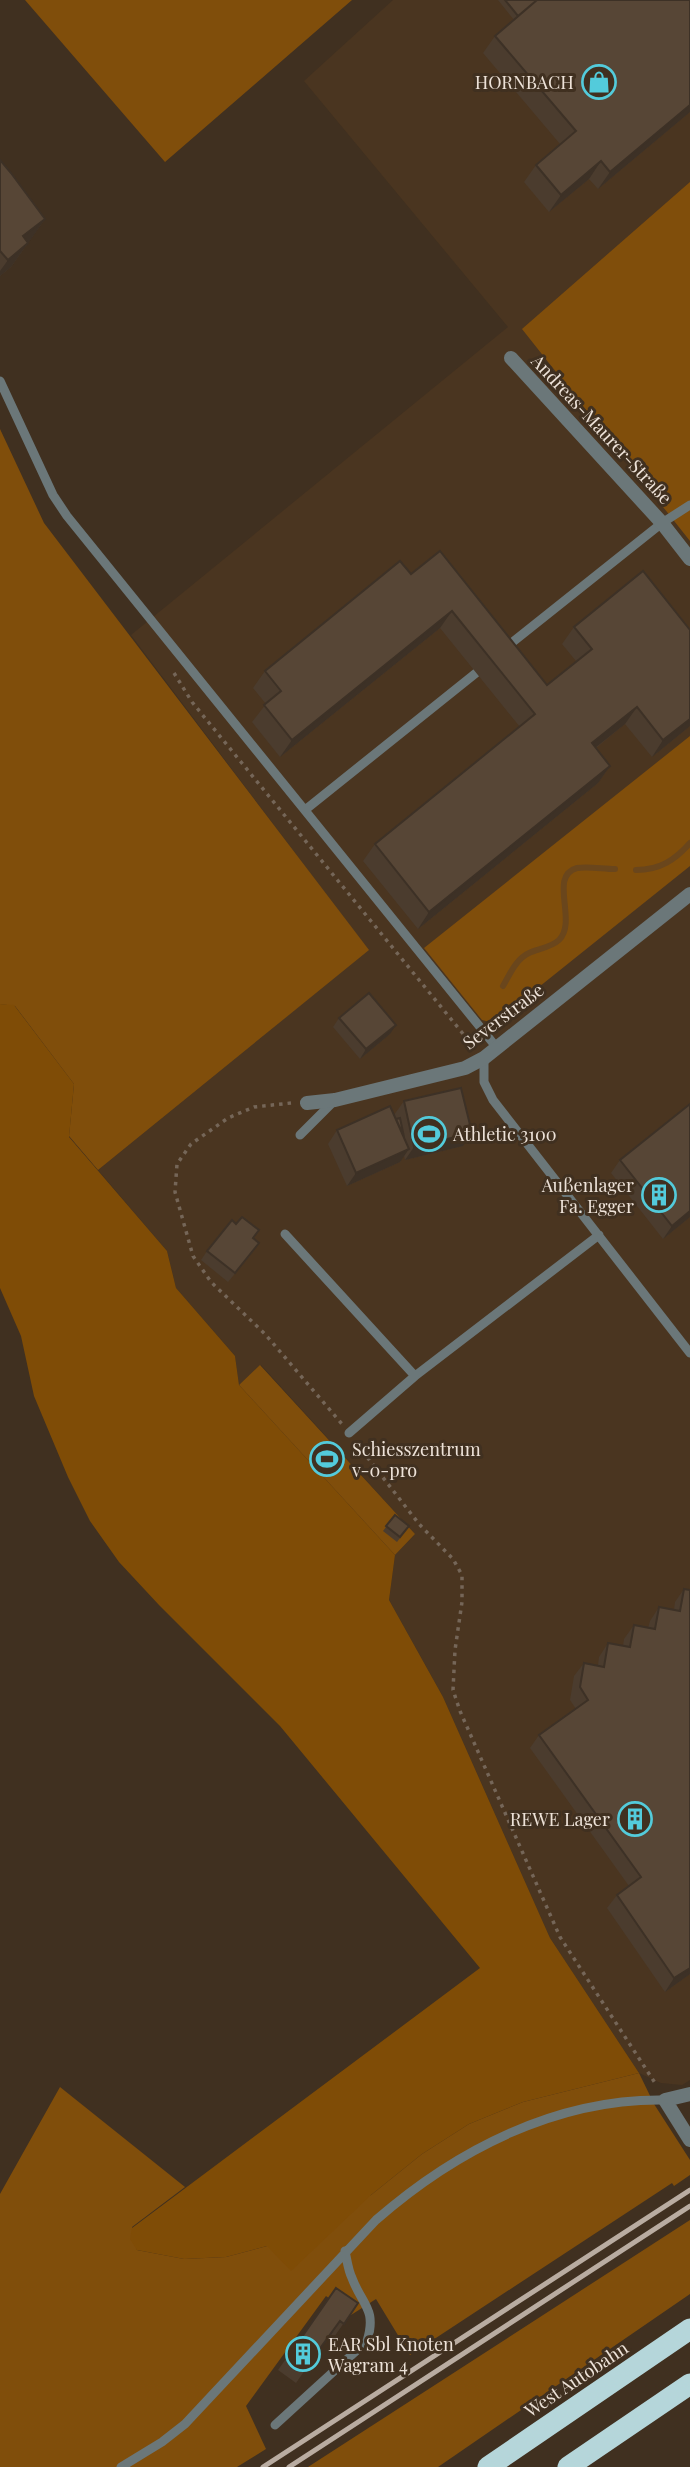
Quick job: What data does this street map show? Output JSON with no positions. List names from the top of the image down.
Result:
{
  "streets": {
    "highway": ["West Autobahn"],
    "street": ["Andreas-Maurer-Straße", "Severstraße"]
  },
  "places": {
    "shop": ["HORNBACH"],
    "sports": ["Athletic 3100", "Schiesszentrum v-0-pro"],
    "building": ["Außenlager Fa. Egger", "REWE Lager", "EAR Sbl Knoten Wagram 4"]
  }
}
